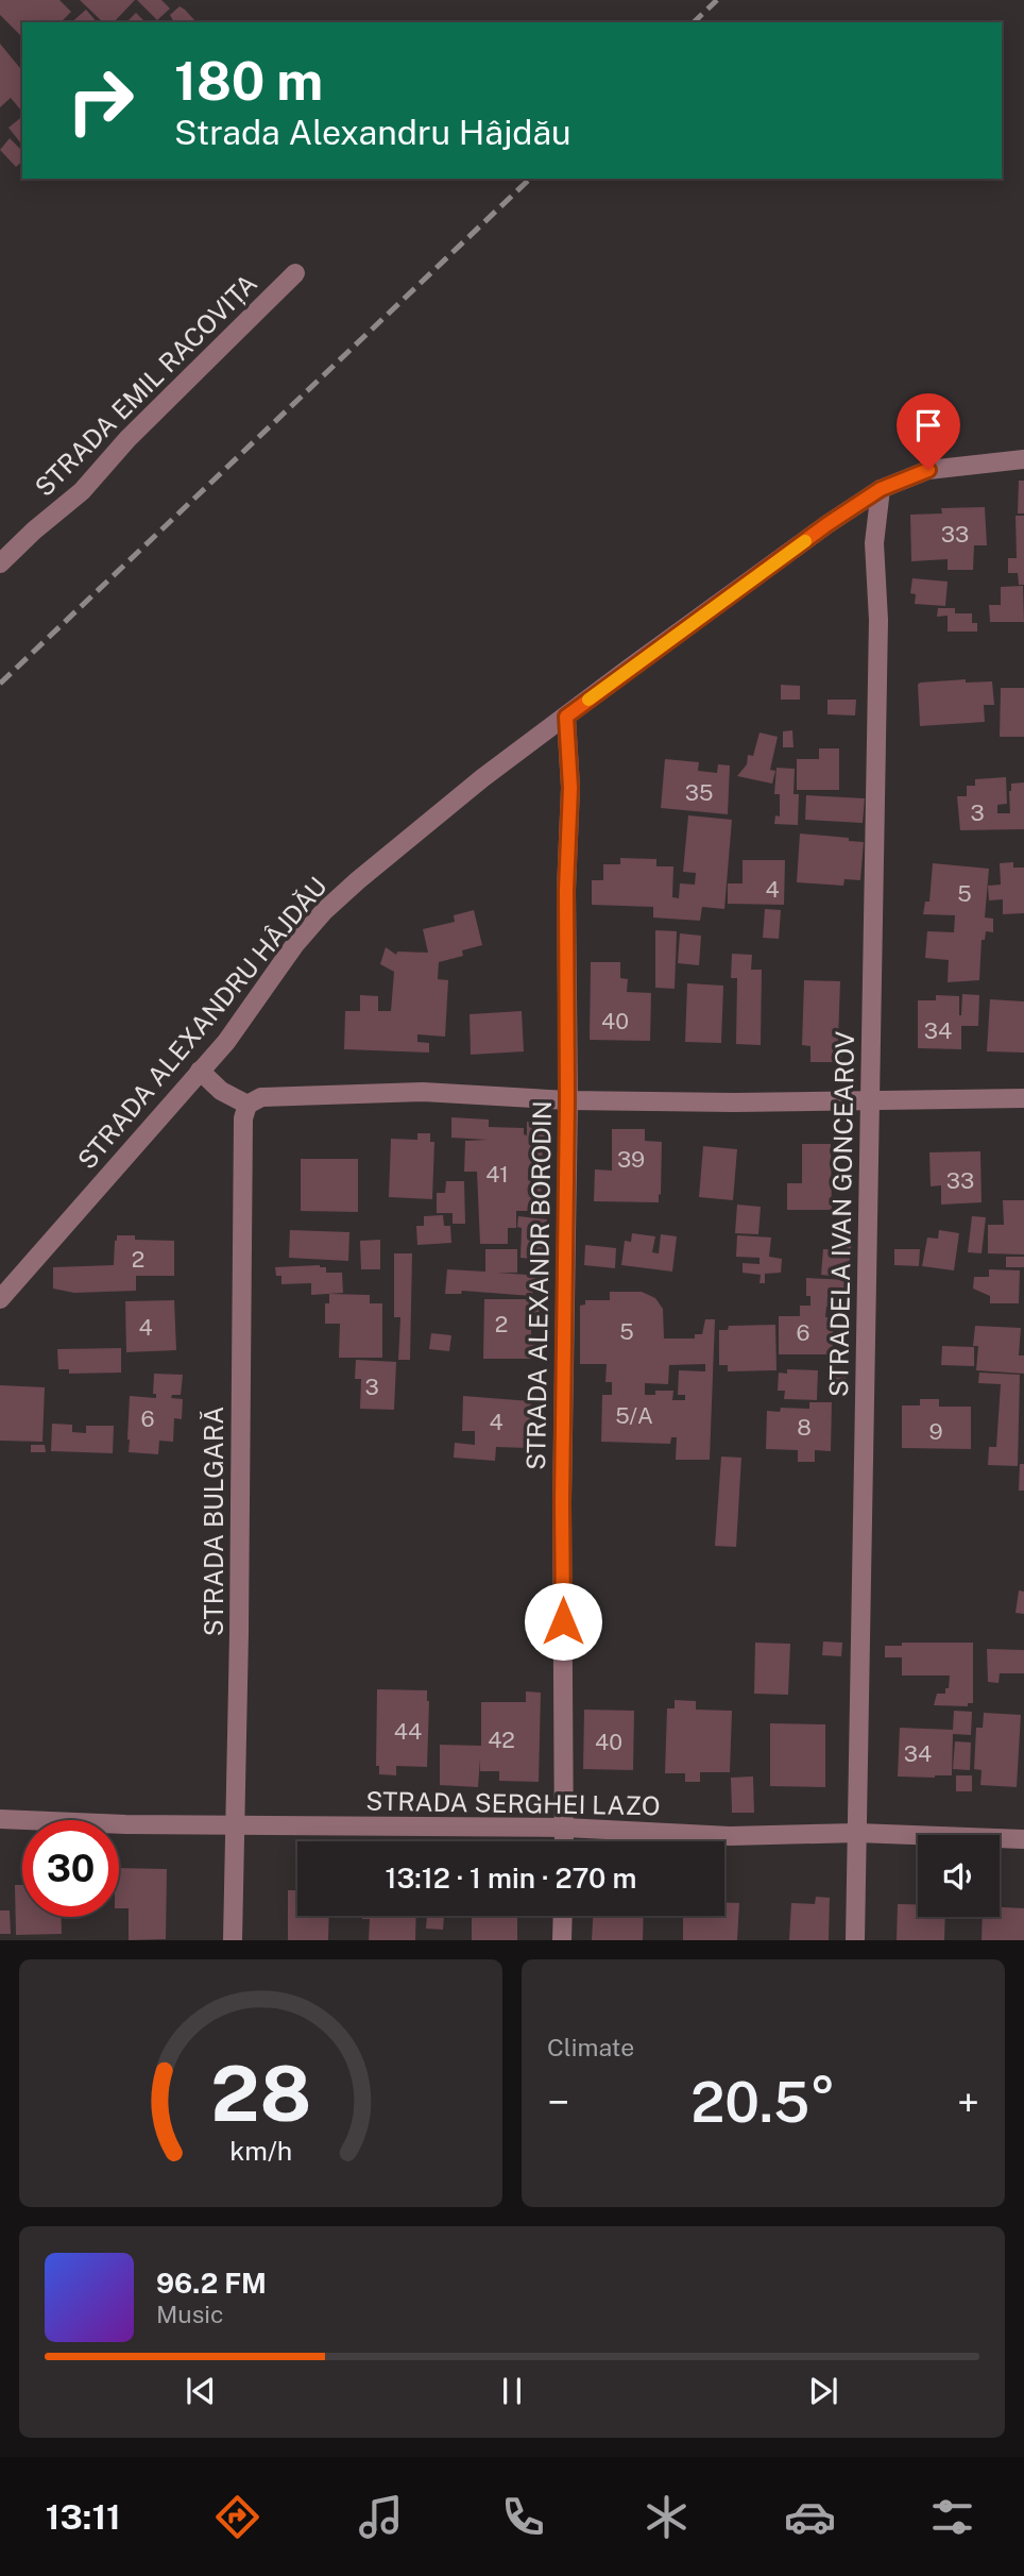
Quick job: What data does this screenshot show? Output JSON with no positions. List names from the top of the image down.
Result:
{
  "streets": {
    "street": [
      "STRADA EMIL RACOVIȚA",
      "STRADA ALEXANDRU HÂJDĂU",
      "STRADELA IVAN GONCEAROV",
      "STRADA ALEXANDR BORODIN",
      "STRADA BULGARĂ",
      "STRADA SERGHEI LAZO"
    ]
  },
  "crossings": [
    ["STRADA ALEXANDRU HÂJDĂU", "STRADELA IVAN GONCEAROV"],
    ["STRADA ALEXANDRU HÂJDĂU", "STRADA ALEXANDR BORODIN"],
    ["STRADELA IVAN GONCEAROV", "STRADA SERGHEI LAZO"],
    ["STRADA ALEXANDR BORODIN", "STRADA SERGHEI LAZO"],
    ["STRADA BULGARĂ", "STRADA SERGHEI LAZO"]
  ],
  "house_numbers": [
    "33",
    "35",
    "3",
    "4",
    "5",
    "40",
    "34",
    "39",
    "41",
    "33",
    "2",
    "2",
    "4",
    "5",
    "6",
    "3",
    "5/A",
    "6",
    "4",
    "8",
    "9",
    "44",
    "42",
    "40",
    "34"
  ],
  "page": {
    "turn": ["180 m", "Strada Alexandru Hâjdău"],
    "limit": "30",
    "trip": "13:12 · 1 min · 270 m",
    "tile": "Climate",
    "heat": ["−", "20.5°", "+"],
    "song": ["96.2 FM", "Music"],
    "tabs": "13:11",
    "gauge": ["28", "km/h"]
  }
}
